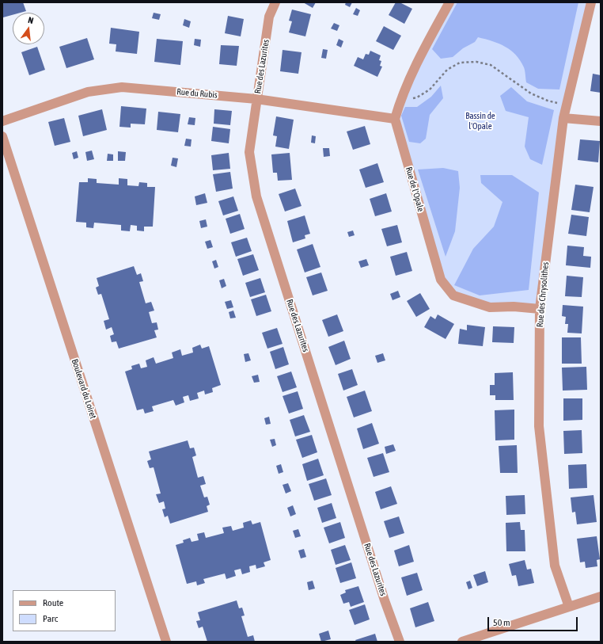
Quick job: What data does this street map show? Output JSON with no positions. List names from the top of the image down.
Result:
{
  "streets": {
    "street": [
      "Rue des Lazurites",
      "Rue du Rubis",
      "Rue de l'Opale",
      "Rue des Chrysolithes",
      "Boulevard du Loiret"
    ]
  },
  "crossings": [
    ["Rue des Lazurites", "Rue du Rubis"],
    ["Rue du Rubis", "Rue de l'Opale"],
    ["Rue de l'Opale", "Rue des Chrysolithes"]
  ],
  "parks": ["Bassin de l'Opale"],
  "legend": ["Route", "Parc"],
  "scale_bar": "50 m",
  "north": "top"
}
